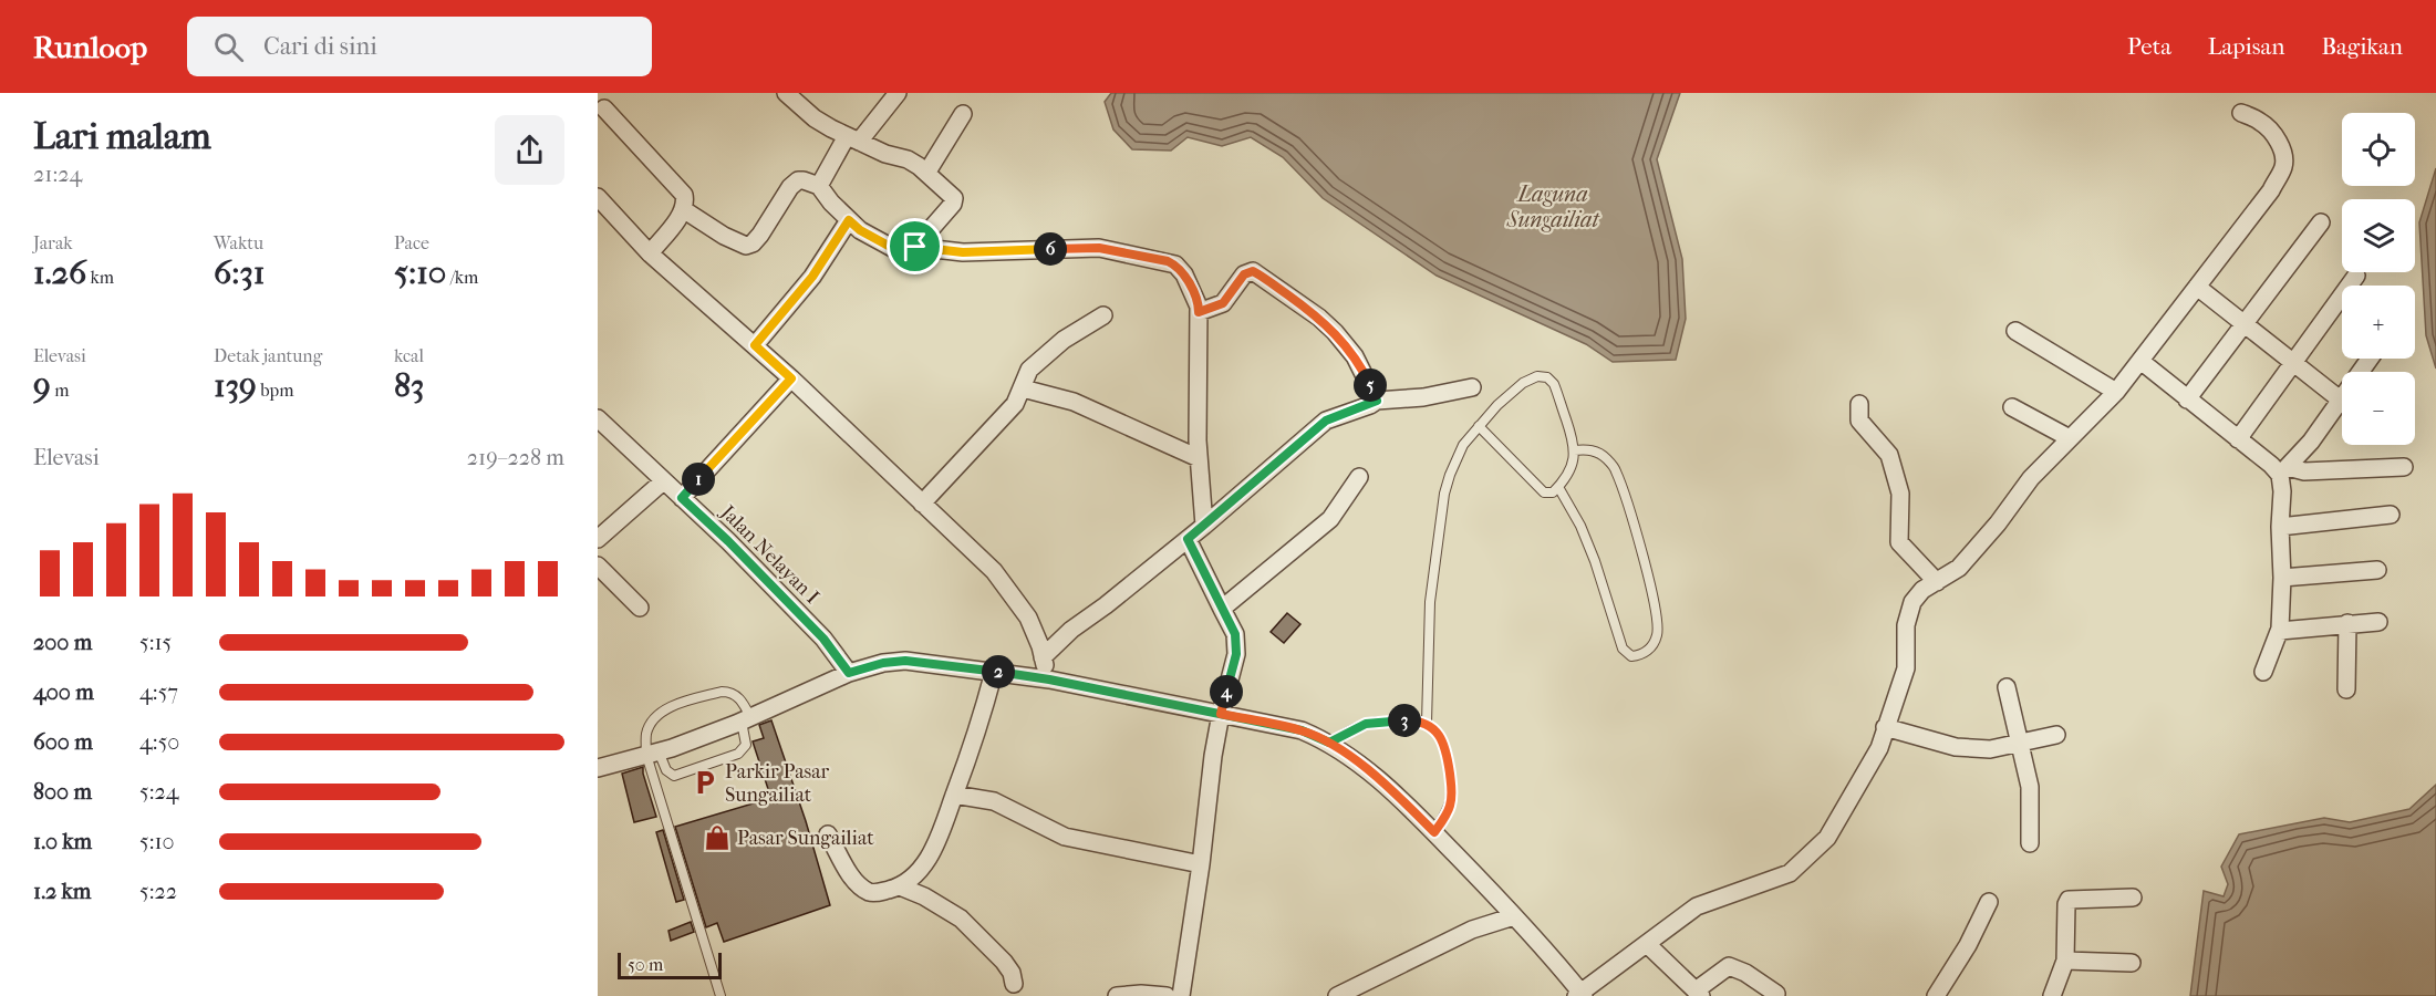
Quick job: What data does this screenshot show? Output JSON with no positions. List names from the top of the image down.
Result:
{
  "streets": {
    "street": ["Jalan Nelayan I"]
  },
  "water": ["Laguna Sungailiat"],
  "places": {
    "parking": ["Parkir Pasar Sungailiat"],
    "shop": ["Pasar Sungailiat"]
  },
  "scale_bar": "50 m",
  "page": {
    "header": "Runloop",
    "search": "Cari di sini",
    "nav": ["Peta", "Lapisan", "Bagikan"],
    "heading": ["Lari malam", "21:24"],
    "map_buttons": ["+", "−"],
    "stats": [
      ["Jarak", "1.26 km"],
      ["Waktu", "6:31"],
      ["Pace", "5:10 /km"],
      ["Elevasi", "9 m"],
      ["Detak jantung", "139 bpm"],
      ["kcal", "83"]
    ],
    "pins": [
      "6",
      "5",
      "1",
      "2",
      "4",
      "3"
    ],
    "chart": ["Elevasi", "219–228 m"],
    "list": [
      {
        "name": "200 m",
        "note": "5:15"
      },
      {
        "name": "400 m",
        "note": "4:57"
      },
      {
        "name": "600 m",
        "note": "4:50"
      },
      {
        "name": "800 m",
        "note": "5:24"
      },
      {
        "name": "1.0 km",
        "note": "5:10"
      },
      {
        "name": "1.2 km",
        "note": "5:22"
      }
    ],
    "scale": "50 m"
  }
}
